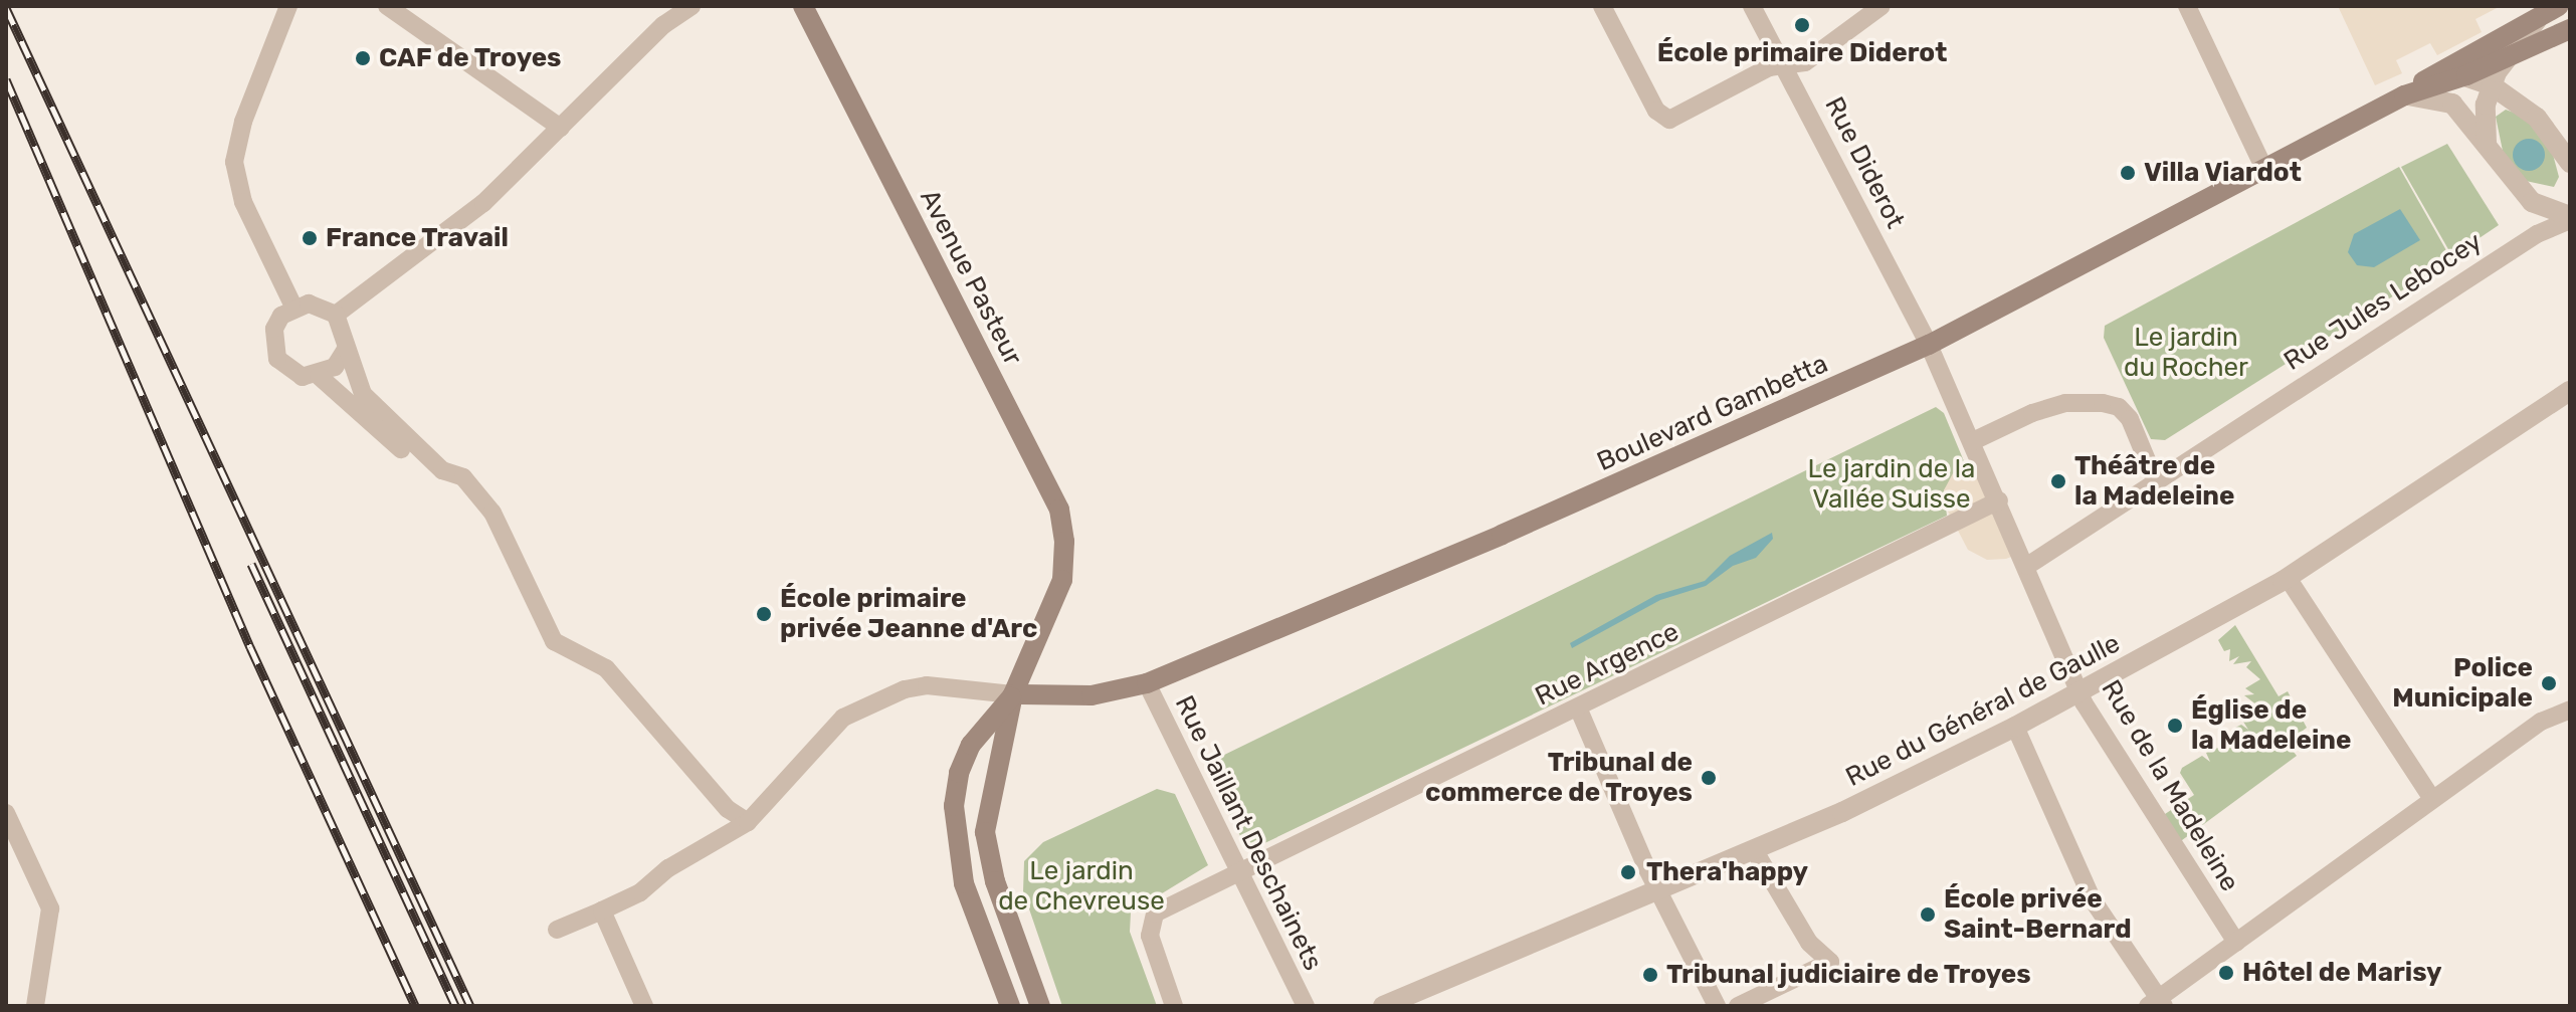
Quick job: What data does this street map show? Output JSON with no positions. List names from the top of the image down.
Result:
{
  "streets": {
    "main road": ["Avenue Pasteur", "Boulevard Gambetta"],
    "street": [
      "Rue Diderot",
      "Rue Jules Lebocey",
      "Rue Argence",
      "Rue du Général de Gaulle",
      "Rue de la Madeleine",
      "Rue Jaillant Deschainets"
    ]
  },
  "crossings": [
    ["Rue Diderot", "Boulevard Gambetta"],
    ["Rue Diderot", "Rue de la Madeleine"],
    ["Avenue Pasteur", "Boulevard Gambetta"],
    ["Rue Jules Lebocey", "Rue de la Madeleine"],
    ["Boulevard Gambetta", "Rue Jaillant Deschainets"],
    ["Rue Argence", "Rue de la Madeleine"],
    ["Rue Argence", "Rue Jaillant Deschainets"],
    ["Rue du Général de Gaulle", "Rue de la Madeleine"]
  ],
  "parks": ["Le jardin du Rocher", "Le jardin de la Vallée Suisse", "Le jardin de Chevreuse"],
  "places": [
    "École primaire Diderot",
    "CAF de Troyes",
    "Villa Viardot",
    "France Travail",
    "Théâtre de la Madeleine",
    "École primaire privée Jeanne d'Arc",
    "Police Municipale",
    "Église de la Madeleine",
    "Tribunal de commerce de Troyes",
    "Thera'happy",
    "École privée Saint-Bernard",
    "Hôtel de Marisy",
    "Tribunal judiciaire de Troyes"
  ]
}
